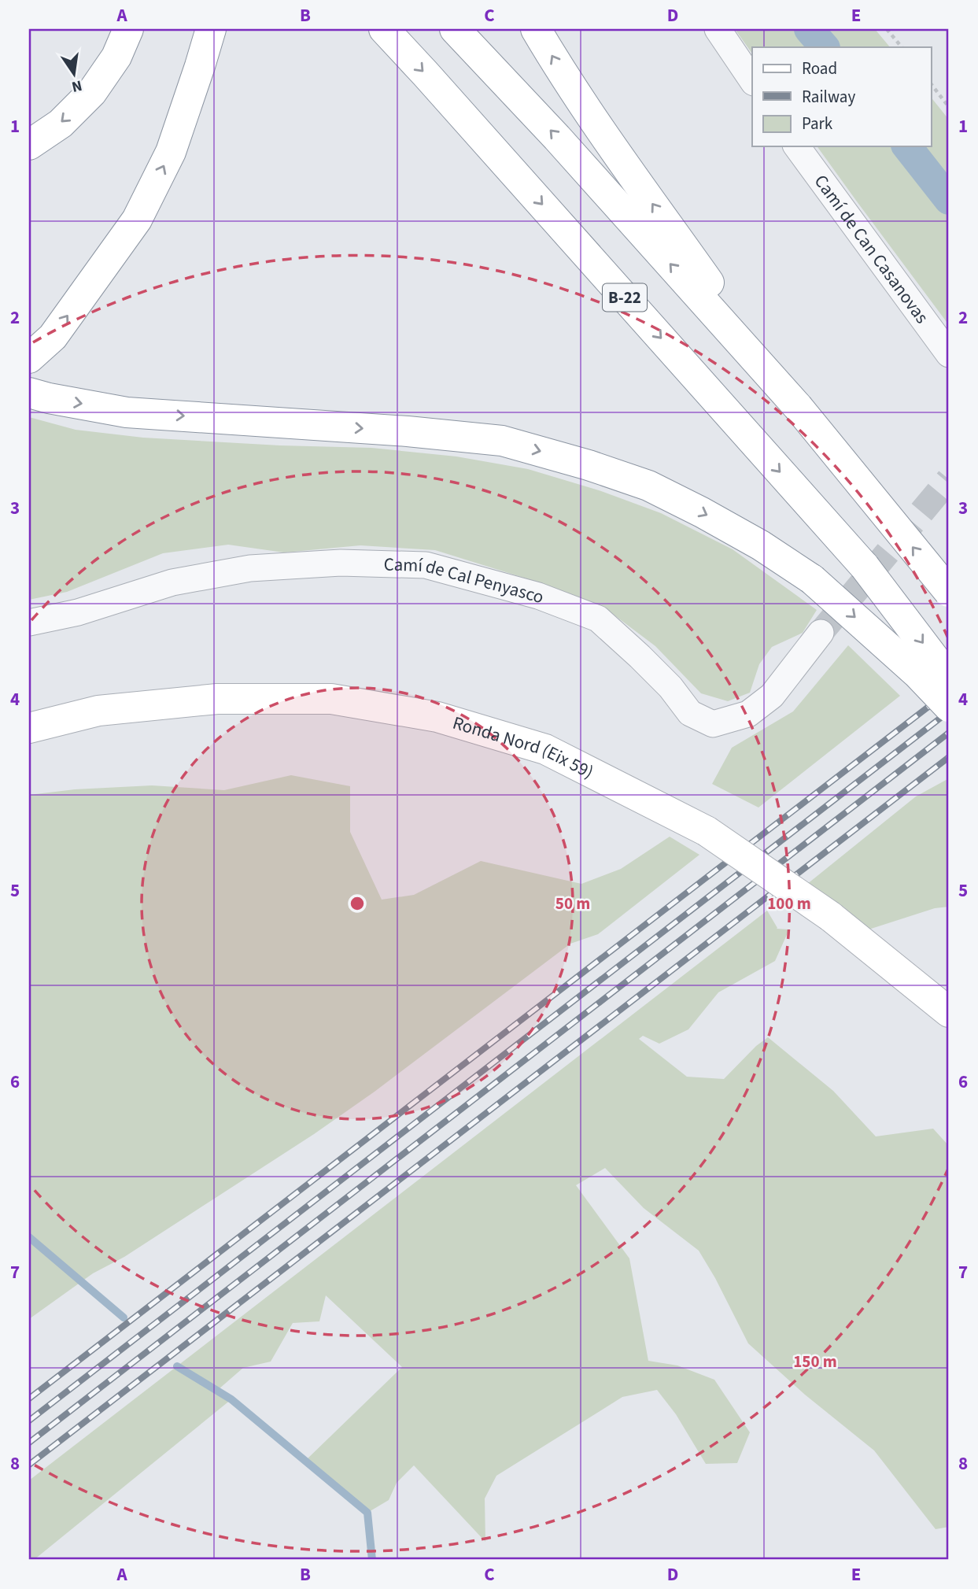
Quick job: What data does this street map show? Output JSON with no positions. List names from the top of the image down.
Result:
{
  "streets": {
    "main road": ["B-22", "Ronda Nord (Eix 59)"],
    "street": ["Camí de Can Casanovas", "Camí de Cal Penyasco"]
  },
  "legend": ["Road", "Railway", "Park"],
  "north": "bottom",
  "grid": {
    "columns": [
      "A",
      "B",
      "C",
      "D",
      "E"
    ],
    "rows": [
      "1",
      "2",
      "3",
      "4",
      "5",
      "6",
      "7",
      "8"
    ]
  },
  "rings": ["50 m", "100 m", "150 m"]
}
